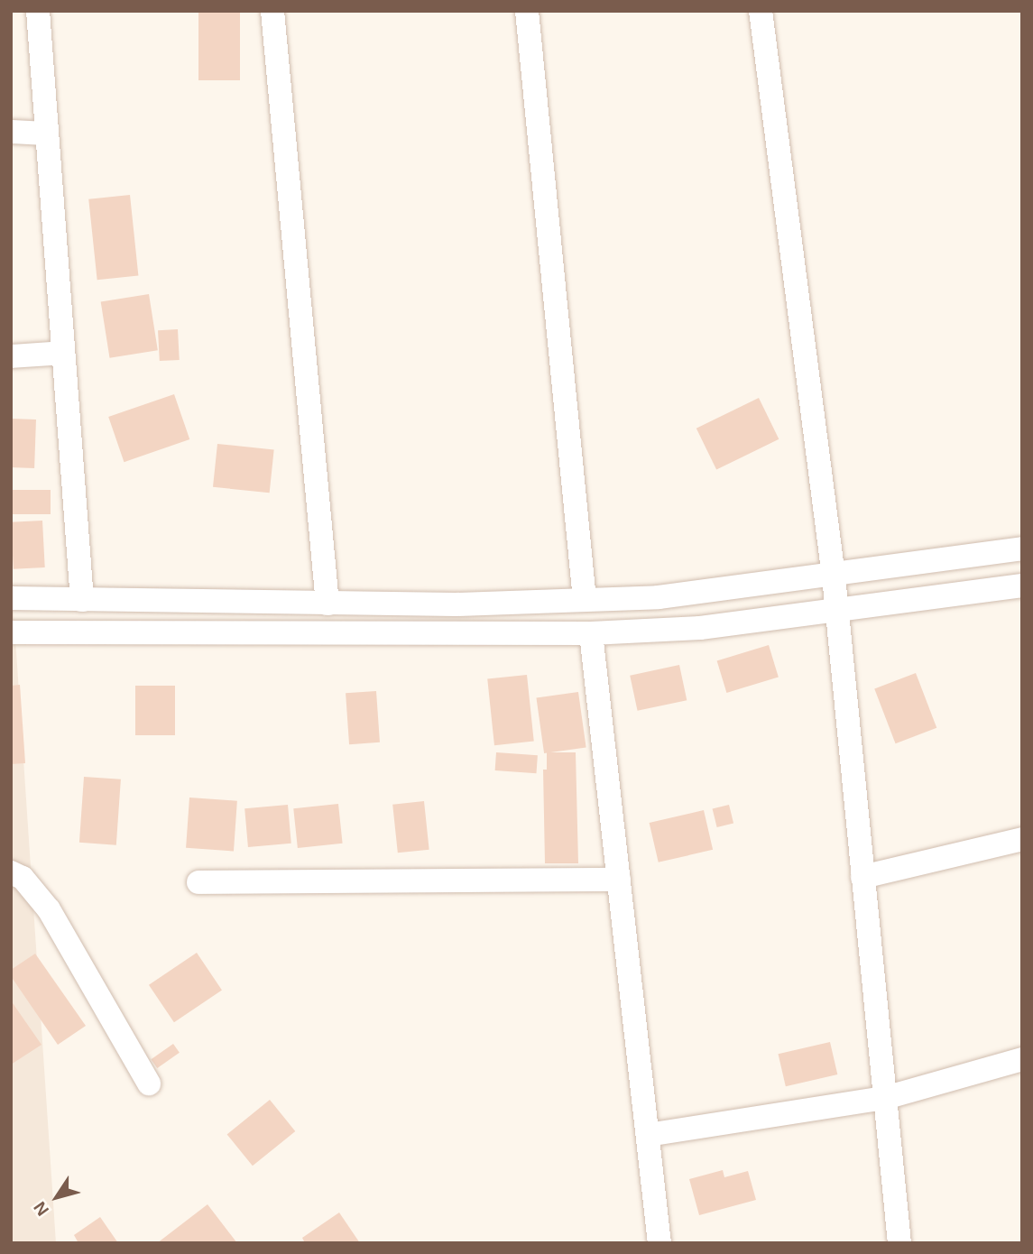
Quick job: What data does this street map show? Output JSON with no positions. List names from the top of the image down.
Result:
{
  "north": "bottom left"
}
